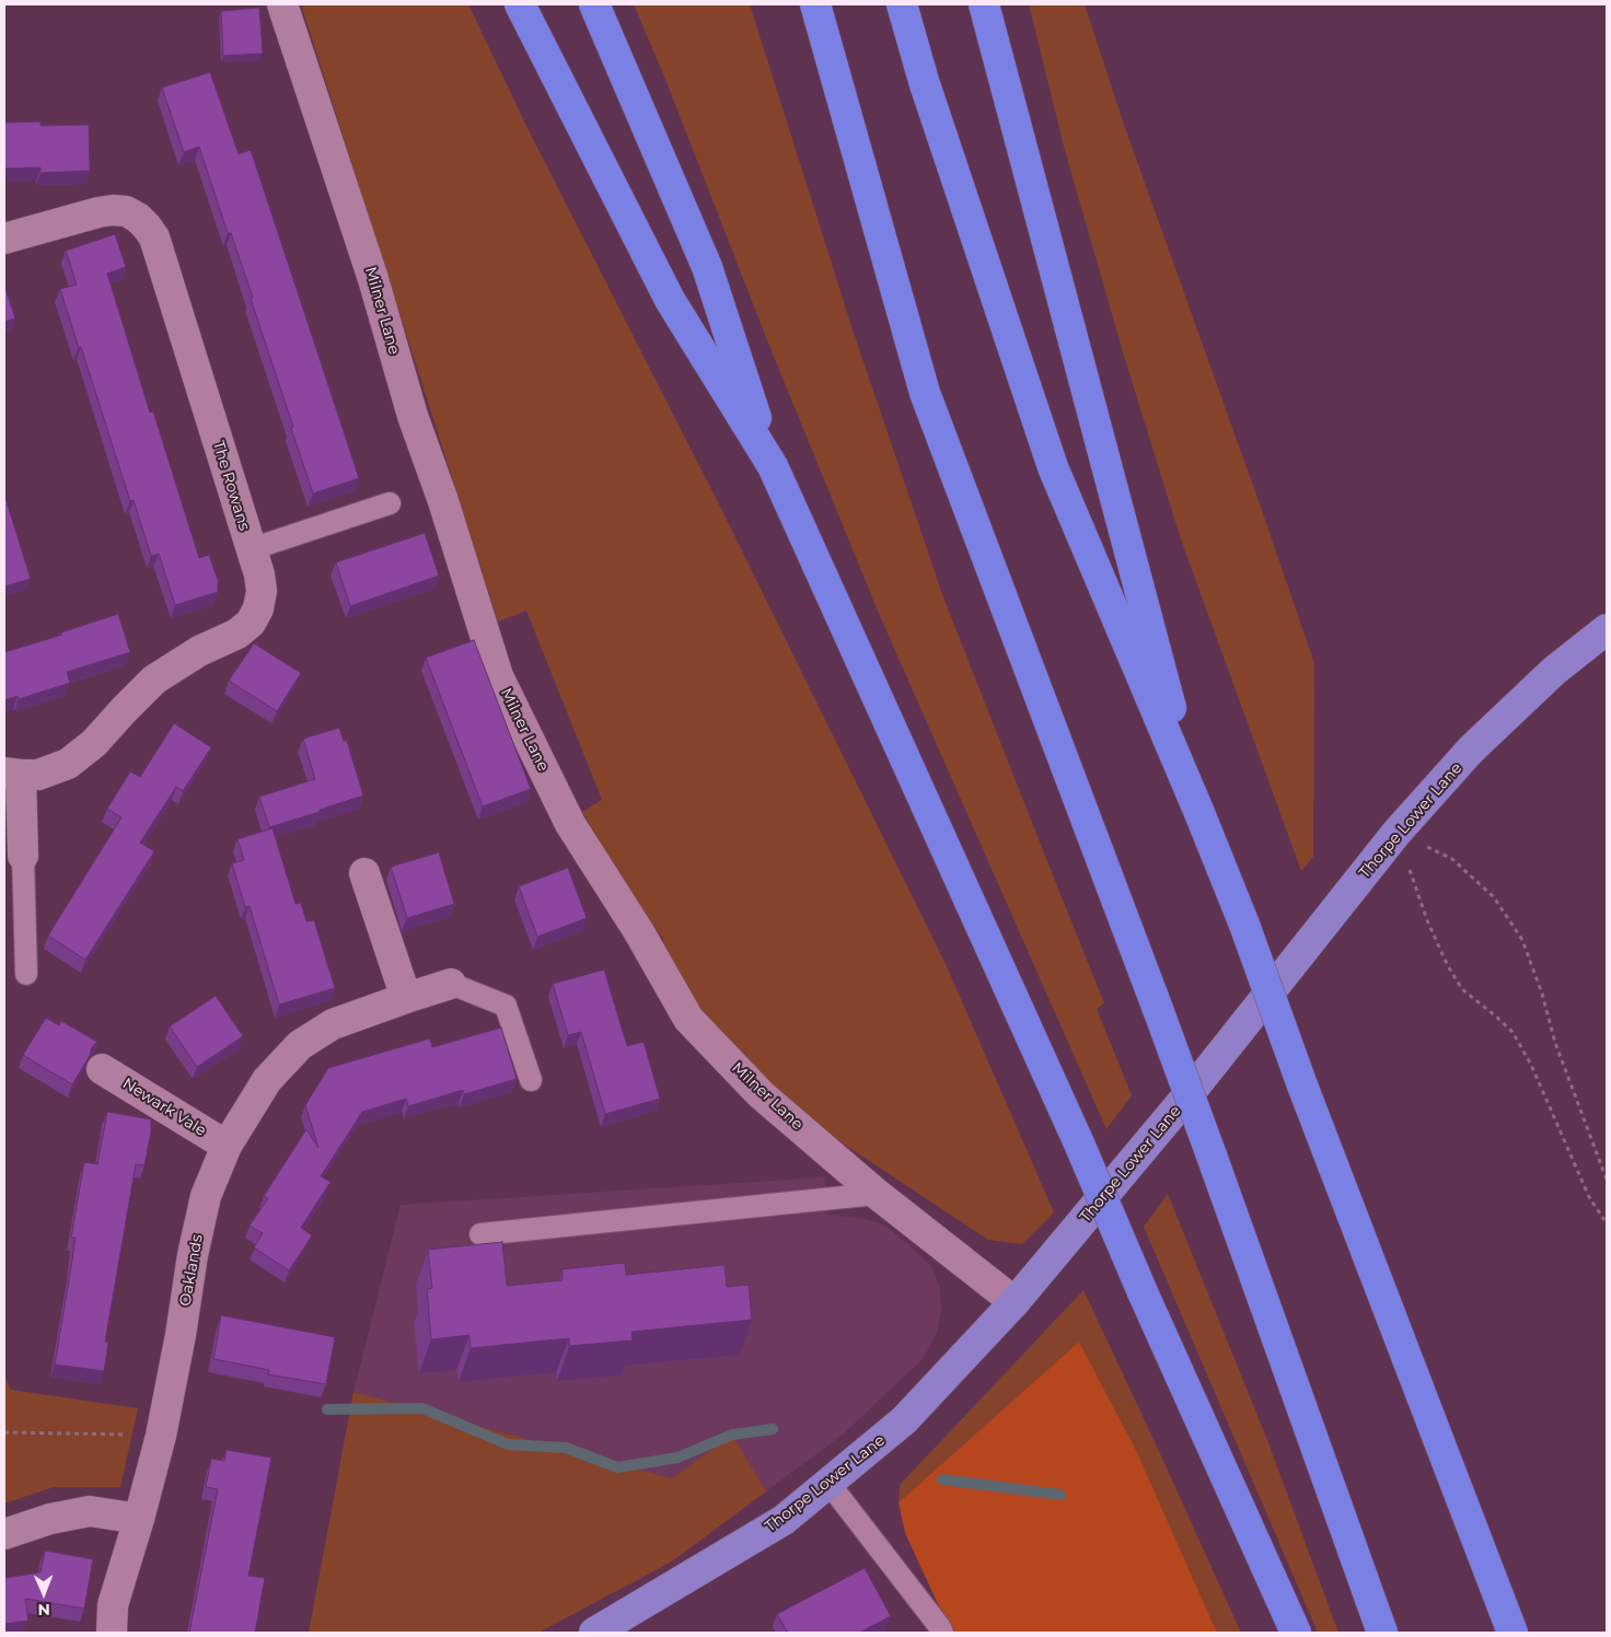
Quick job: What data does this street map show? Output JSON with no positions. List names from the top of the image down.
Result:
{
  "streets": {
    "main road": ["Thorpe Lower Lane"],
    "street": [
      "Milner Lane",
      "The Rowans",
      "Newark Vale",
      "Oaklands"
    ]
  },
  "crossings": [
    ["Milner Lane", "Thorpe Lower Lane"],
    ["Newark Vale", "Oaklands"]
  ],
  "north": "bottom"
}
